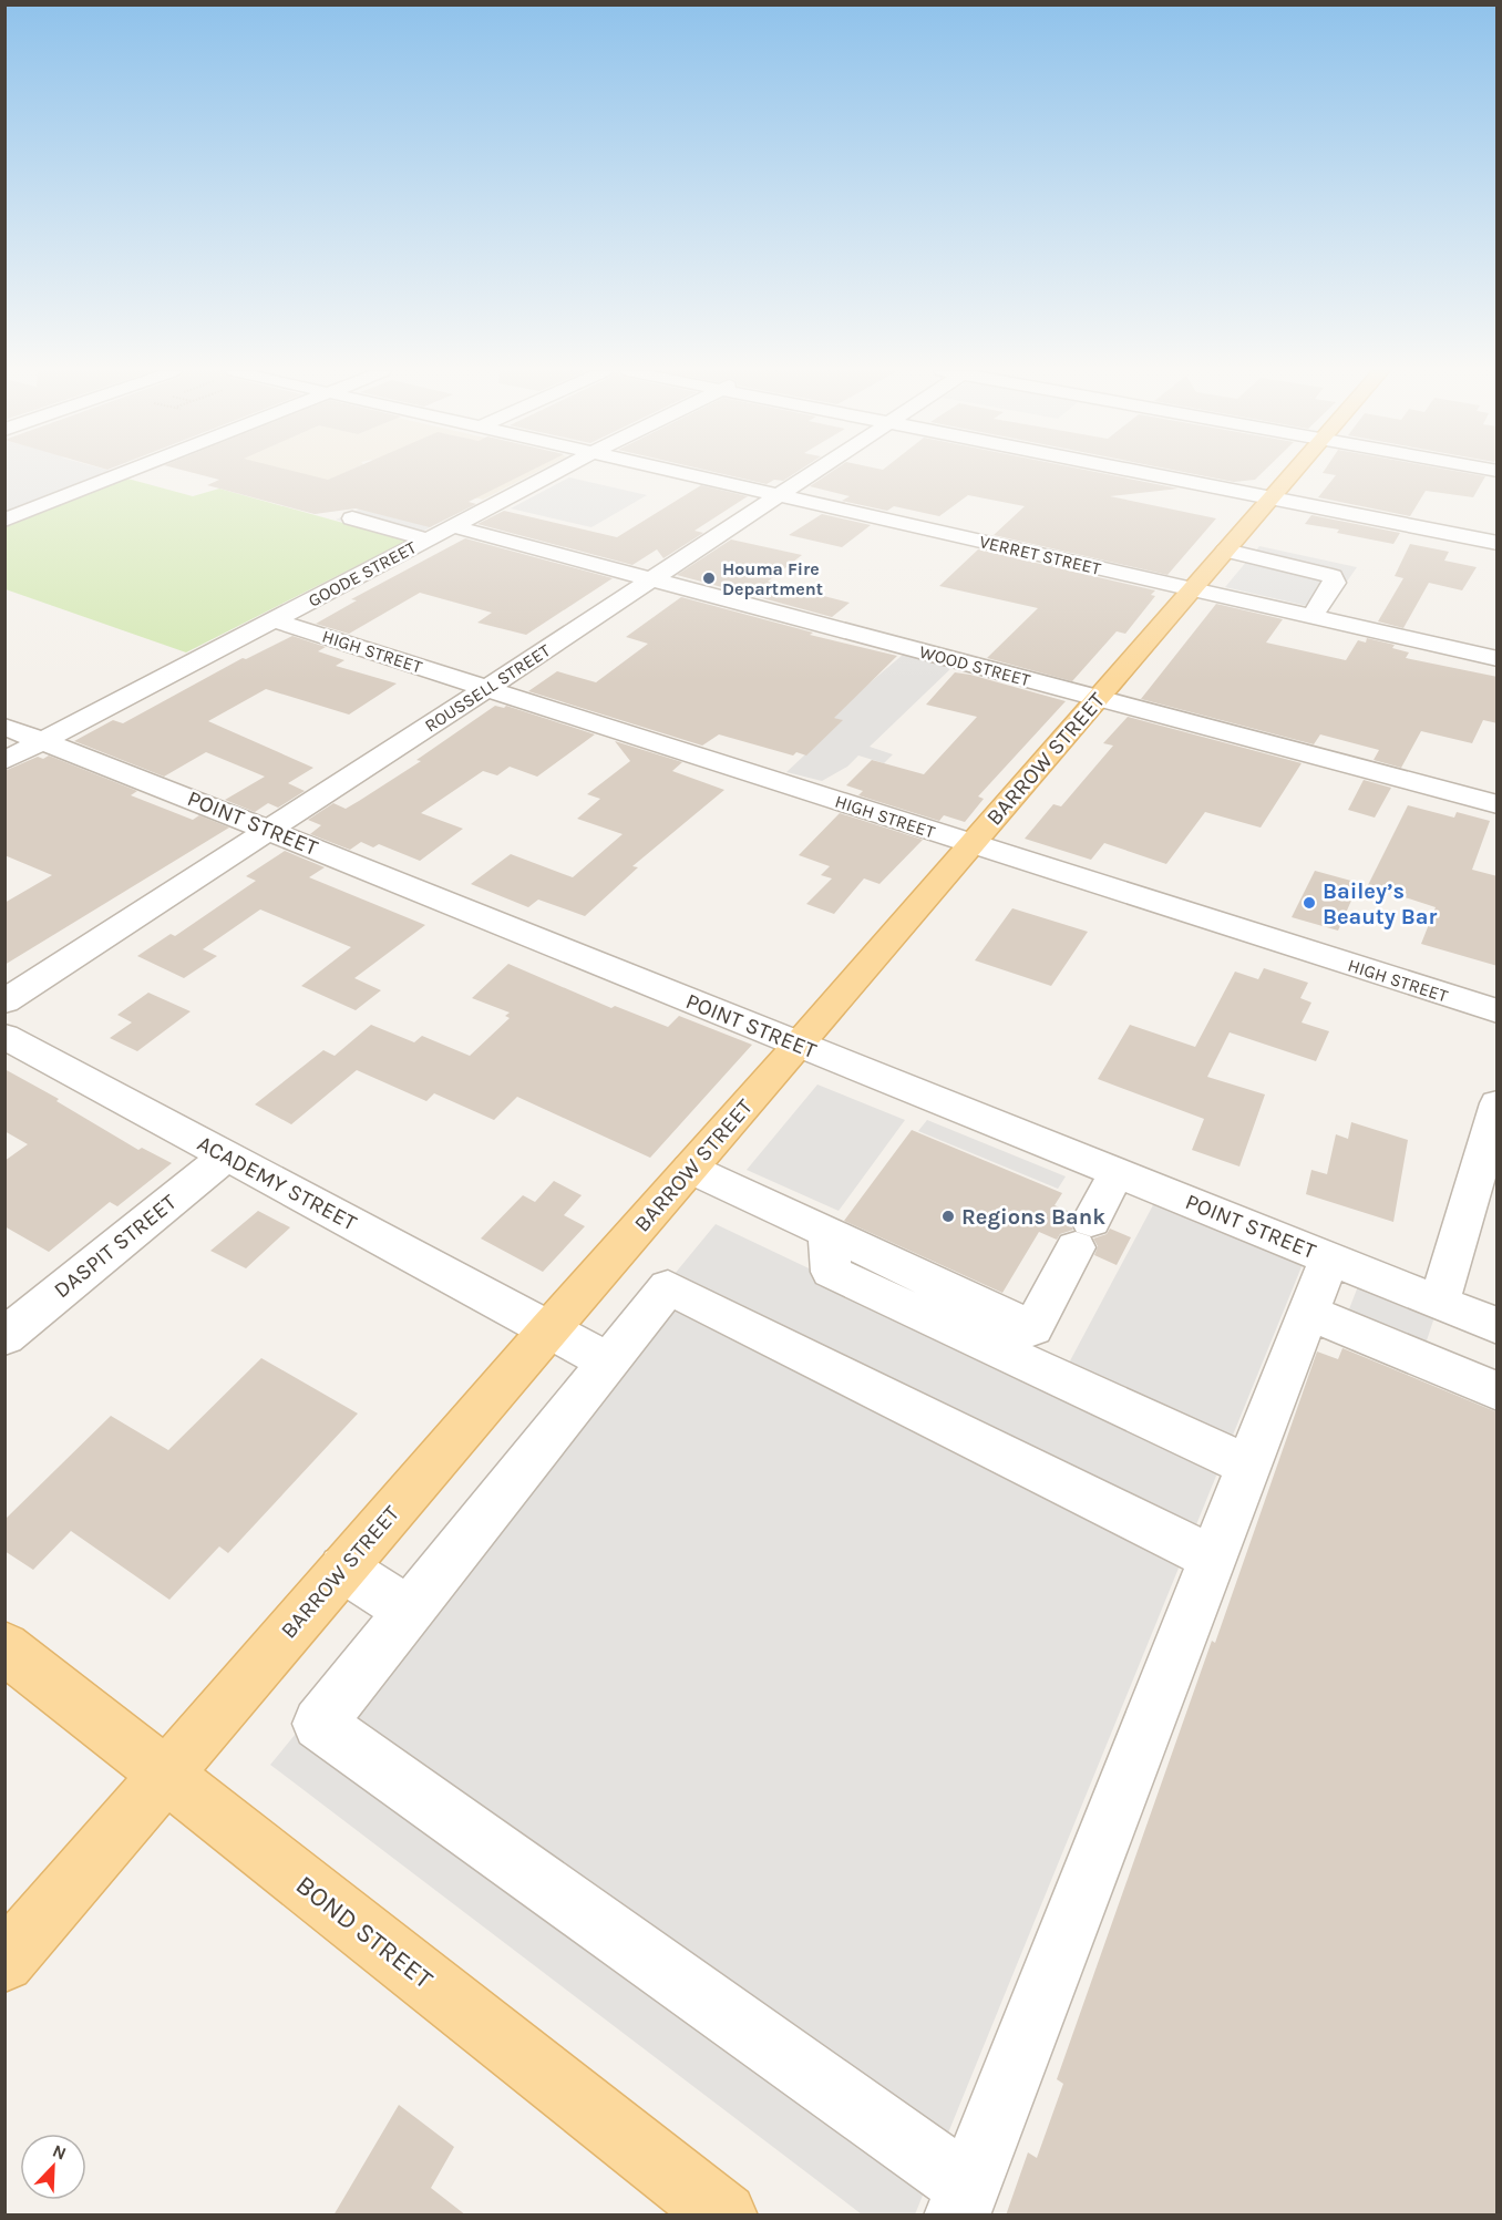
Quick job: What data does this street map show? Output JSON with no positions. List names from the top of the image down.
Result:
{
  "streets": {
    "main road": ["BARROW STREET", "BOND STREET"],
    "street": [
      "VERRET STREET",
      "GOODE STREET",
      "HIGH STREET",
      "WOOD STREET",
      "ROUSSELL STREET",
      "POINT STREET",
      "ACADEMY STREET",
      "DASPIT STREET"
    ]
  },
  "crossings": [
    ["VERRET STREET", "ROUSSELL STREET"],
    ["VERRET STREET", "BARROW STREET"],
    ["GOODE STREET", "HIGH STREET"],
    ["GOODE STREET", "WOOD STREET"],
    ["GOODE STREET", "POINT STREET"],
    ["HIGH STREET", "ROUSSELL STREET"],
    ["HIGH STREET", "BARROW STREET"],
    ["WOOD STREET", "ROUSSELL STREET"],
    ["WOOD STREET", "BARROW STREET"],
    ["ROUSSELL STREET", "POINT STREET"],
    ["BARROW STREET", "POINT STREET"],
    ["BARROW STREET", "ACADEMY STREET"],
    ["BARROW STREET", "BOND STREET"],
    ["ACADEMY STREET", "DASPIT STREET"]
  ],
  "places": ["Houma Fire Department", "Bailey’s Beauty Bar", "Regions Bank"],
  "north": "top right"
}
